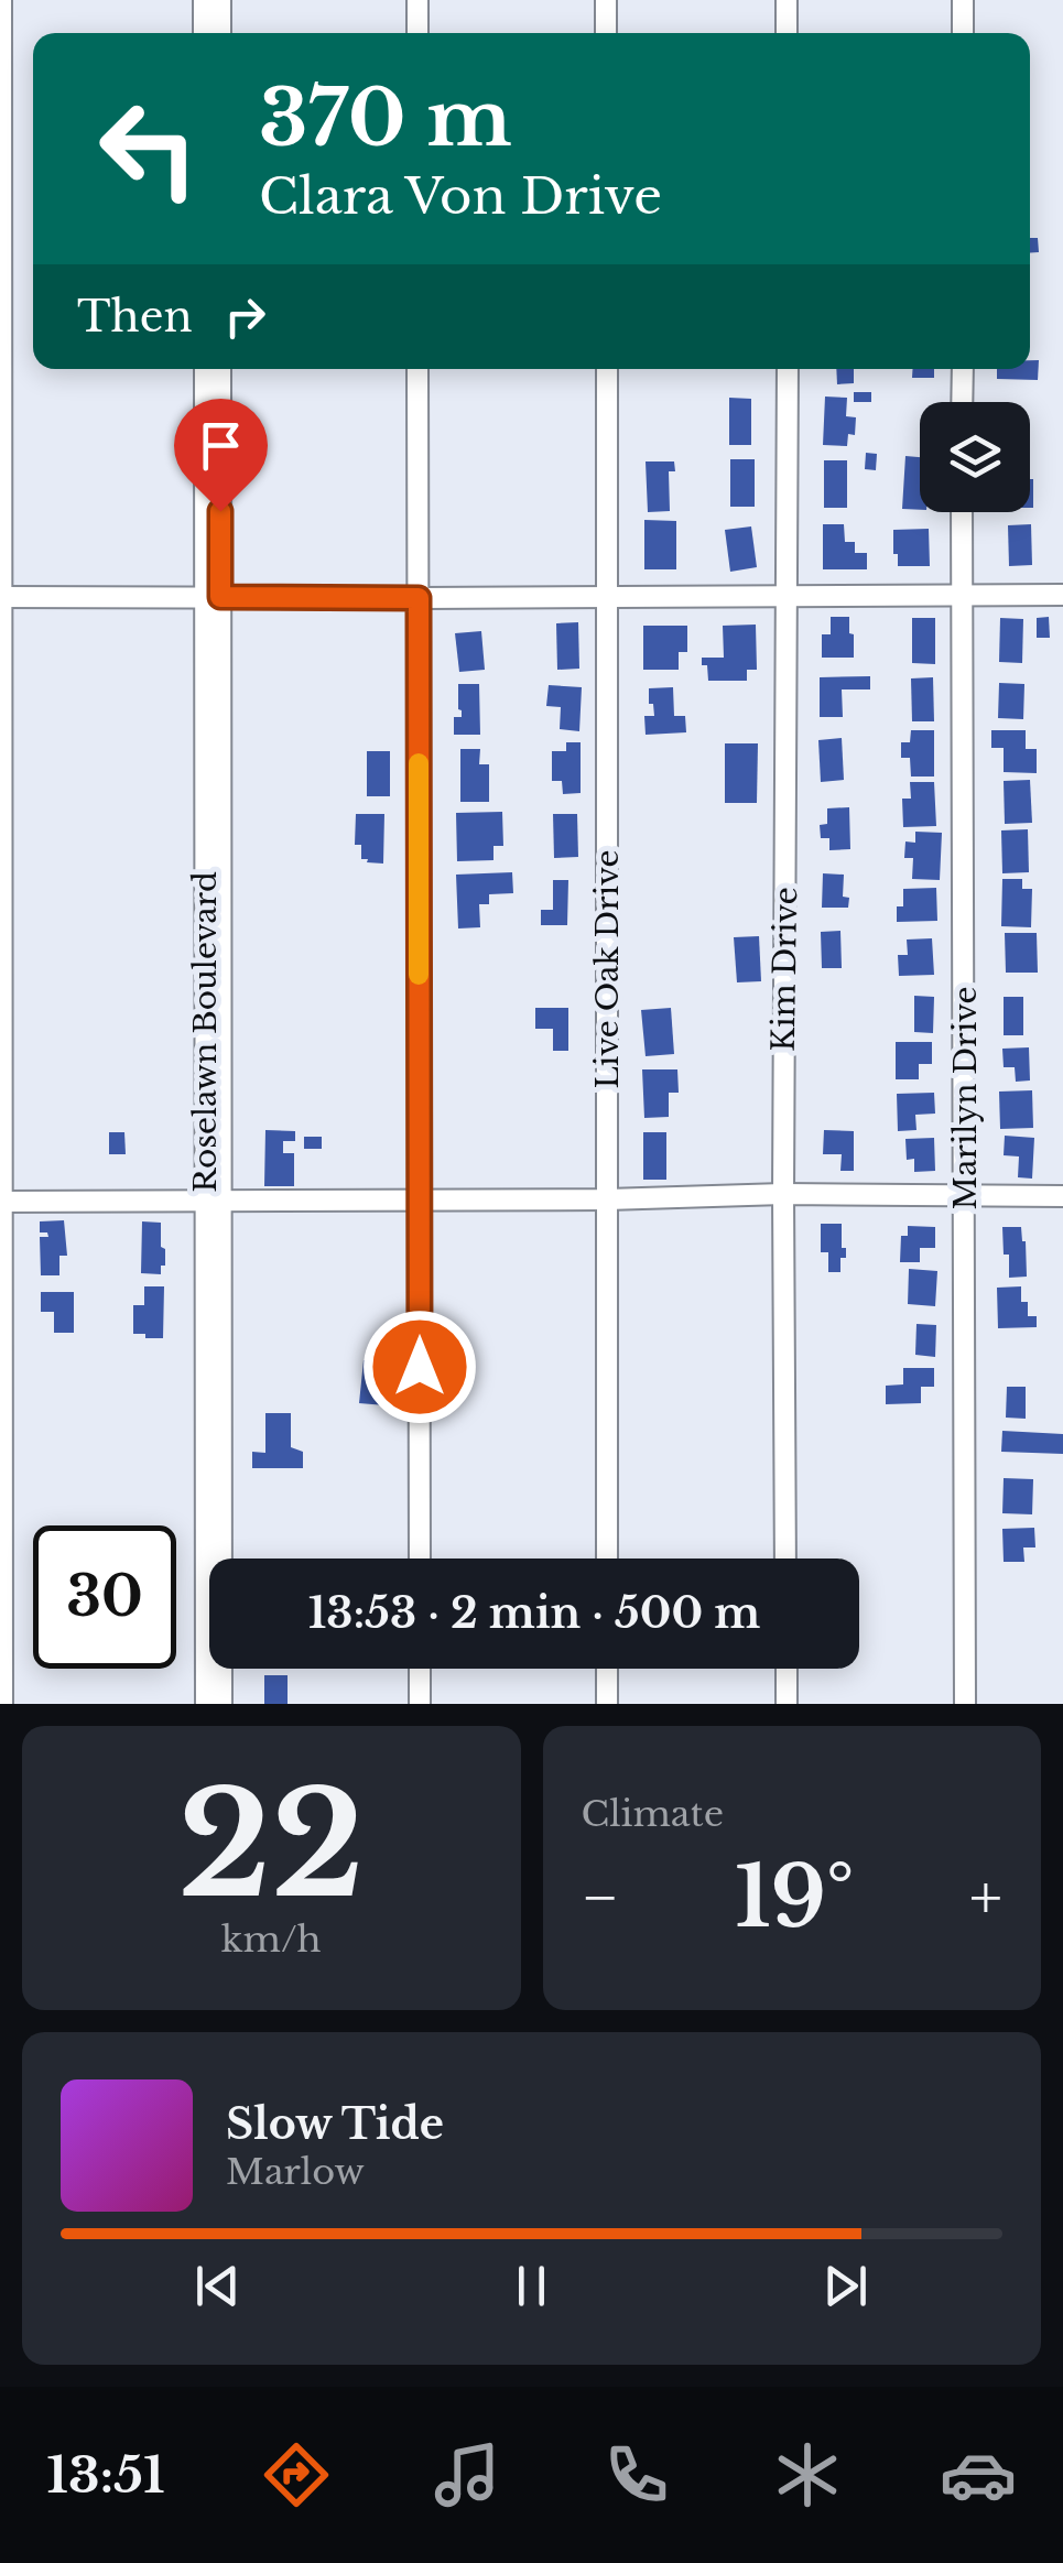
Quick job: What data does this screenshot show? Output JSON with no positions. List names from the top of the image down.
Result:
{
  "streets": {
    "street": [
      "Live Oak Drive",
      "Kim Drive",
      "Roselawn Boulevard",
      "Marilyn Drive"
    ]
  },
  "page": {
    "turn": ["370 m", "Clara Von Drive"],
    "then": "Then",
    "limit": "30",
    "trip": "13:53 · 2 min · 500 m",
    "tile": [
      ["22", "km/h"],
      "Climate"
    ],
    "heat": ["−", "19°", "+"],
    "song": ["Slow Tide", "Marlow"],
    "tabs": "13:51"
  }
}
